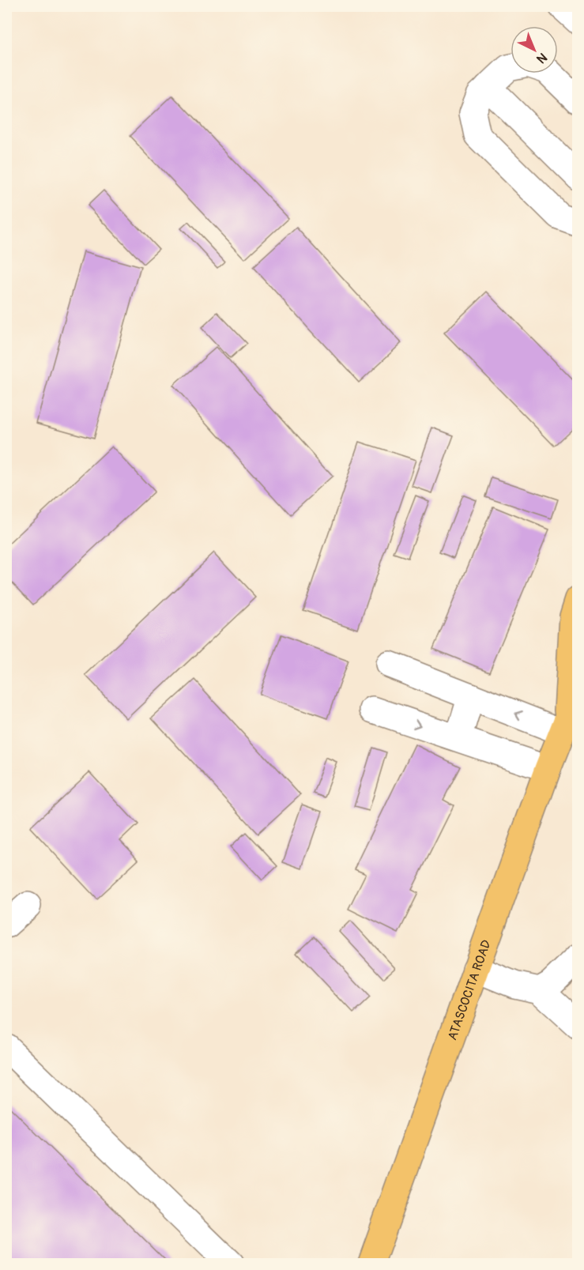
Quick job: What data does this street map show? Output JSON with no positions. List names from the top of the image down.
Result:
{
  "streets": {
    "main road": ["ATASCOCITA ROAD"]
  },
  "north": "bottom right"
}
